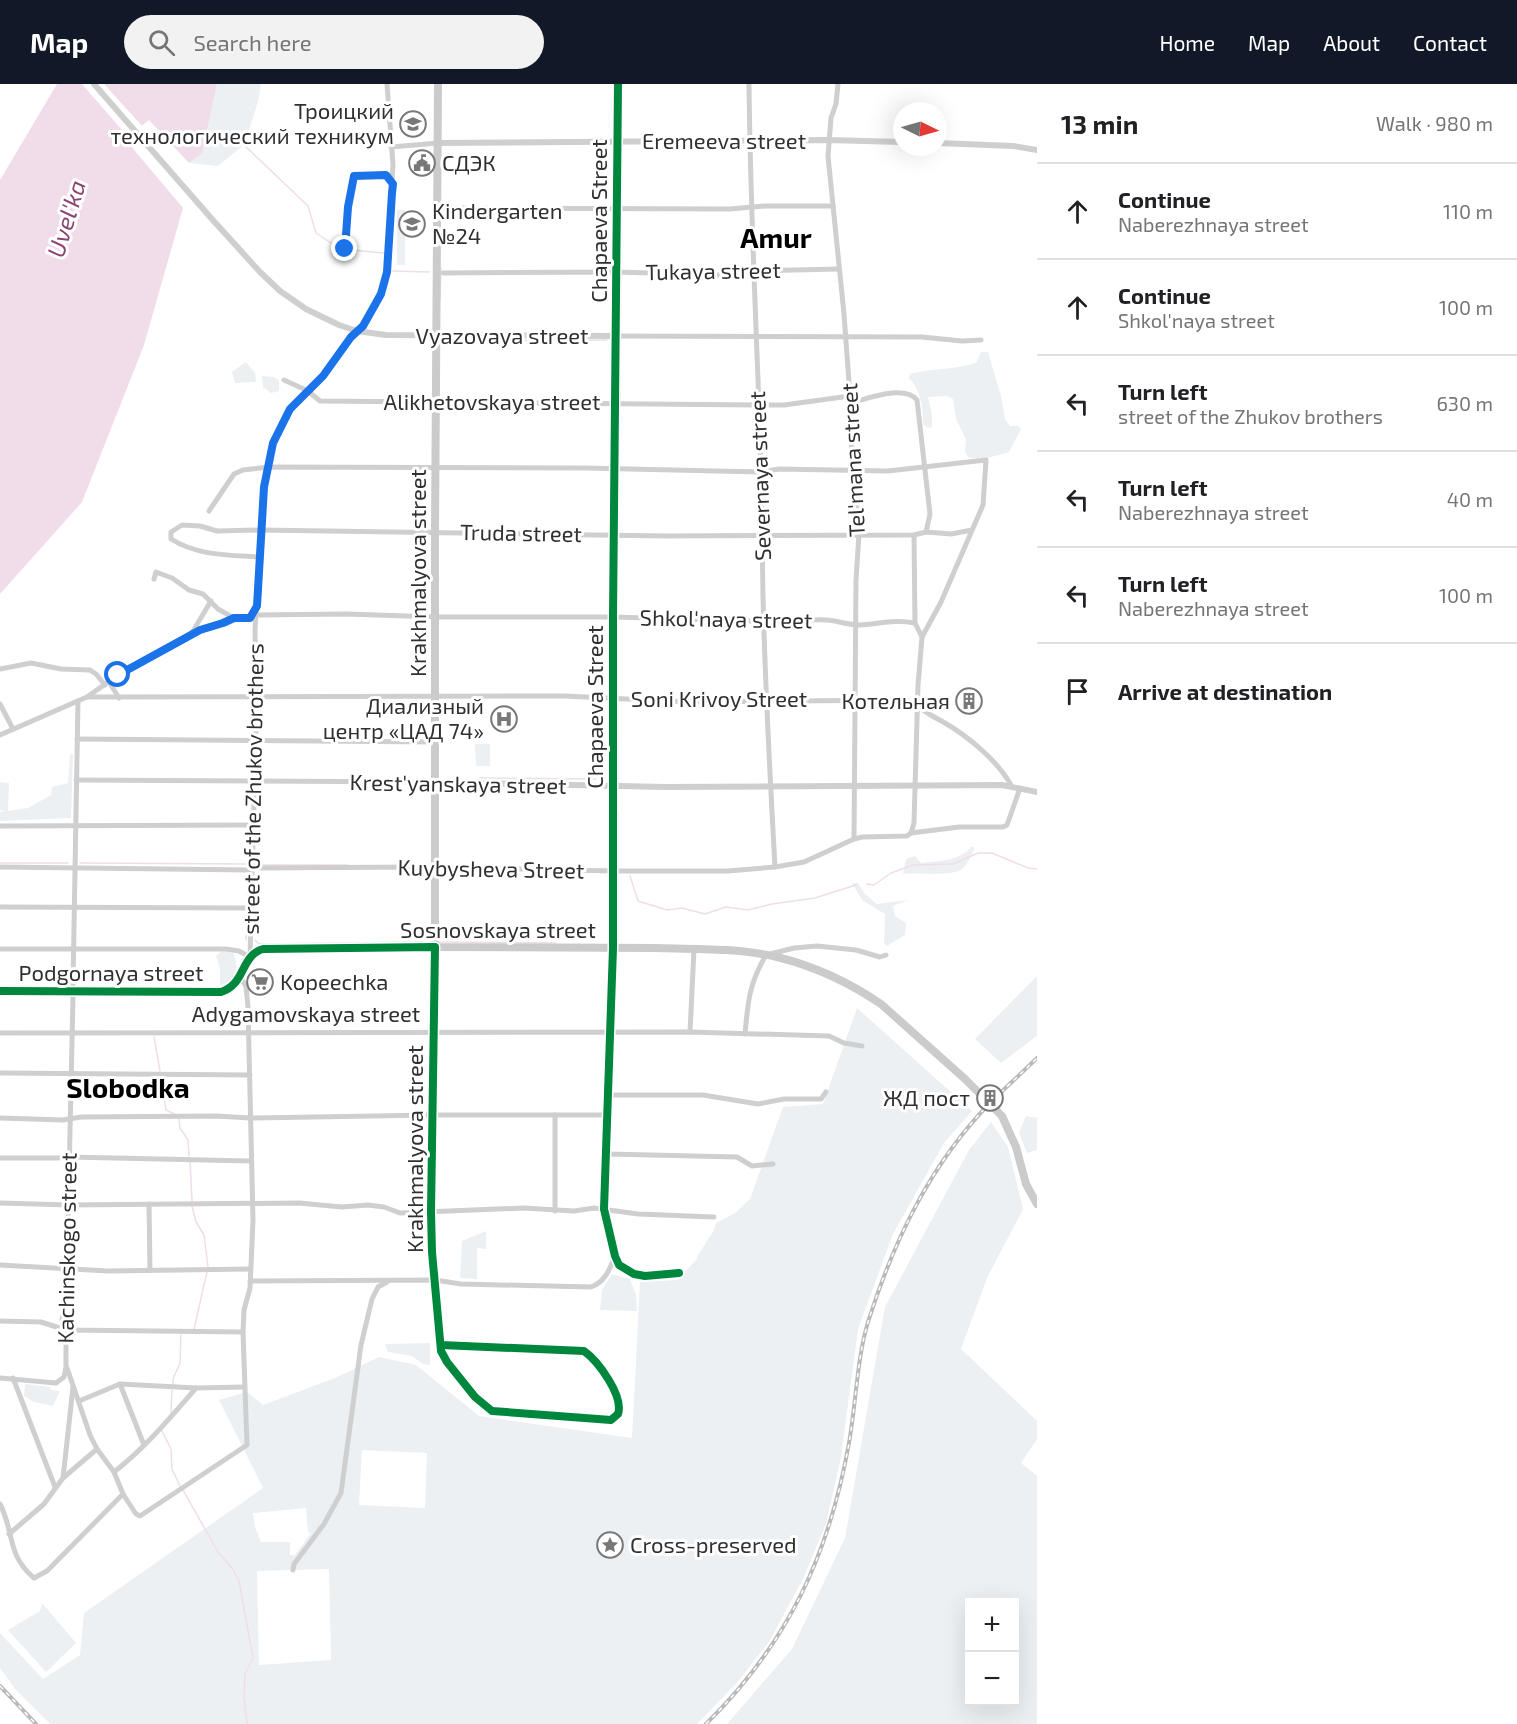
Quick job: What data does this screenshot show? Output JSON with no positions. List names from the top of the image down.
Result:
{
  "streets": {
    "main road": ["Krakhmalyova street", "Sosnovskaya street"],
    "street": [
      "Eremeeva street",
      "Chapaeva Street",
      "Tukaya street",
      "Vyazovaya street",
      "Alikhetovskaya street",
      "Tel'mana street",
      "Severnaya street",
      "Truda street",
      "Shkol'naya street",
      "Soni Krivoy Street",
      "Krest'yanskaya street",
      "street of the Zhukov brothers",
      "Kuybysheva Street",
      "Podgornaya street",
      "Adygamovskaya street",
      "Kachinskogo street"
    ]
  },
  "crossings": [
    ["Eremeeva street", "Chapaeva Street"],
    ["Eremeeva street", "Tel'mana street"],
    ["Eremeeva street", "Severnaya street"],
    ["Chapaeva Street", "Tukaya street"],
    ["Chapaeva Street", "Vyazovaya street"],
    ["Chapaeva Street", "Alikhetovskaya street"],
    ["Chapaeva Street", "Truda street"],
    ["Chapaeva Street", "Shkol'naya street"],
    ["Chapaeva Street", "Soni Krivoy Street"],
    ["Chapaeva Street", "Krest'yanskaya street"],
    ["Chapaeva Street", "Kuybysheva Street"],
    ["Chapaeva Street", "Sosnovskaya street"],
    ["Chapaeva Street", "Adygamovskaya street"],
    ["Tukaya street", "Tel'mana street"],
    ["Tukaya street", "Severnaya street"],
    ["Vyazovaya street", "Tel'mana street"],
    ["Vyazovaya street", "Severnaya street"],
    ["Vyazovaya street", "Krakhmalyova street"],
    ["Vyazovaya street", "street of the Zhukov brothers"],
    ["Alikhetovskaya street", "Tel'mana street"],
    ["Alikhetovskaya street", "Severnaya street"],
    ["Alikhetovskaya street", "Krakhmalyova street"],
    ["Alikhetovskaya street", "street of the Zhukov brothers"],
    ["Tel'mana street", "Truda street"],
    ["Tel'mana street", "Shkol'naya street"],
    ["Tel'mana street", "Soni Krivoy Street"],
    ["Tel'mana street", "Krest'yanskaya street"],
    ["Tel'mana street", "Kuybysheva Street"],
    ["Severnaya street", "Truda street"],
    ["Severnaya street", "Shkol'naya street"],
    ["Severnaya street", "Soni Krivoy Street"],
    ["Severnaya street", "Krest'yanskaya street"],
    ["Severnaya street", "Kuybysheva Street"],
    ["Truda street", "Krakhmalyova street"],
    ["Truda street", "street of the Zhukov brothers"],
    ["Krakhmalyova street", "Shkol'naya street"],
    ["Krakhmalyova street", "Soni Krivoy Street"],
    ["Krakhmalyova street", "Krest'yanskaya street"],
    ["Krakhmalyova street", "Kuybysheva Street"],
    ["Krakhmalyova street", "Sosnovskaya street"],
    ["Krakhmalyova street", "Adygamovskaya street"],
    ["Shkol'naya street", "Soni Krivoy Street"],
    ["Shkol'naya street", "street of the Zhukov brothers"],
    ["Soni Krivoy Street", "street of the Zhukov brothers"],
    ["Krest'yanskaya street", "street of the Zhukov brothers"],
    ["Krest'yanskaya street", "Kuybysheva Street"],
    ["street of the Zhukov brothers", "Kuybysheva Street"],
    ["street of the Zhukov brothers", "Sosnovskaya street"],
    ["Adygamovskaya street", "Kachinskogo street"]
  ],
  "districts": ["Amur", "Slobodka"],
  "water": ["Uvel'ka"],
  "places": {
    "school or university": ["Троицкий технологический техникум", "Kindergarten №24"],
    "public building": ["СДЭК"],
    "building": ["Котельная", "ЖД пост"],
    "hospital": ["Диализный центр «ЦАД 74»"],
    "supermarket": ["Kopeechka"],
    "place": ["Cross-preserved"]
  },
  "north": "right",
  "page": {
    "header": "Map",
    "search": "Search here",
    "nav": [
      "Home",
      "Map",
      "About",
      "Contact"
    ],
    "heading": ["13 min", "Walk · 980 m"],
    "list": [
      ["Continue", "Naberezhnaya street", "110 m"],
      ["Continue", "Shkol'naya street", "100 m"],
      ["Turn left", "street of the Zhukov brothers", "630 m"],
      ["Turn left", "Naberezhnaya street", "40 m"],
      ["Turn left", "Naberezhnaya street", "100 m"],
      "Arrive at destination"
    ],
    "map_buttons": ["+", "−"]
  }
}
